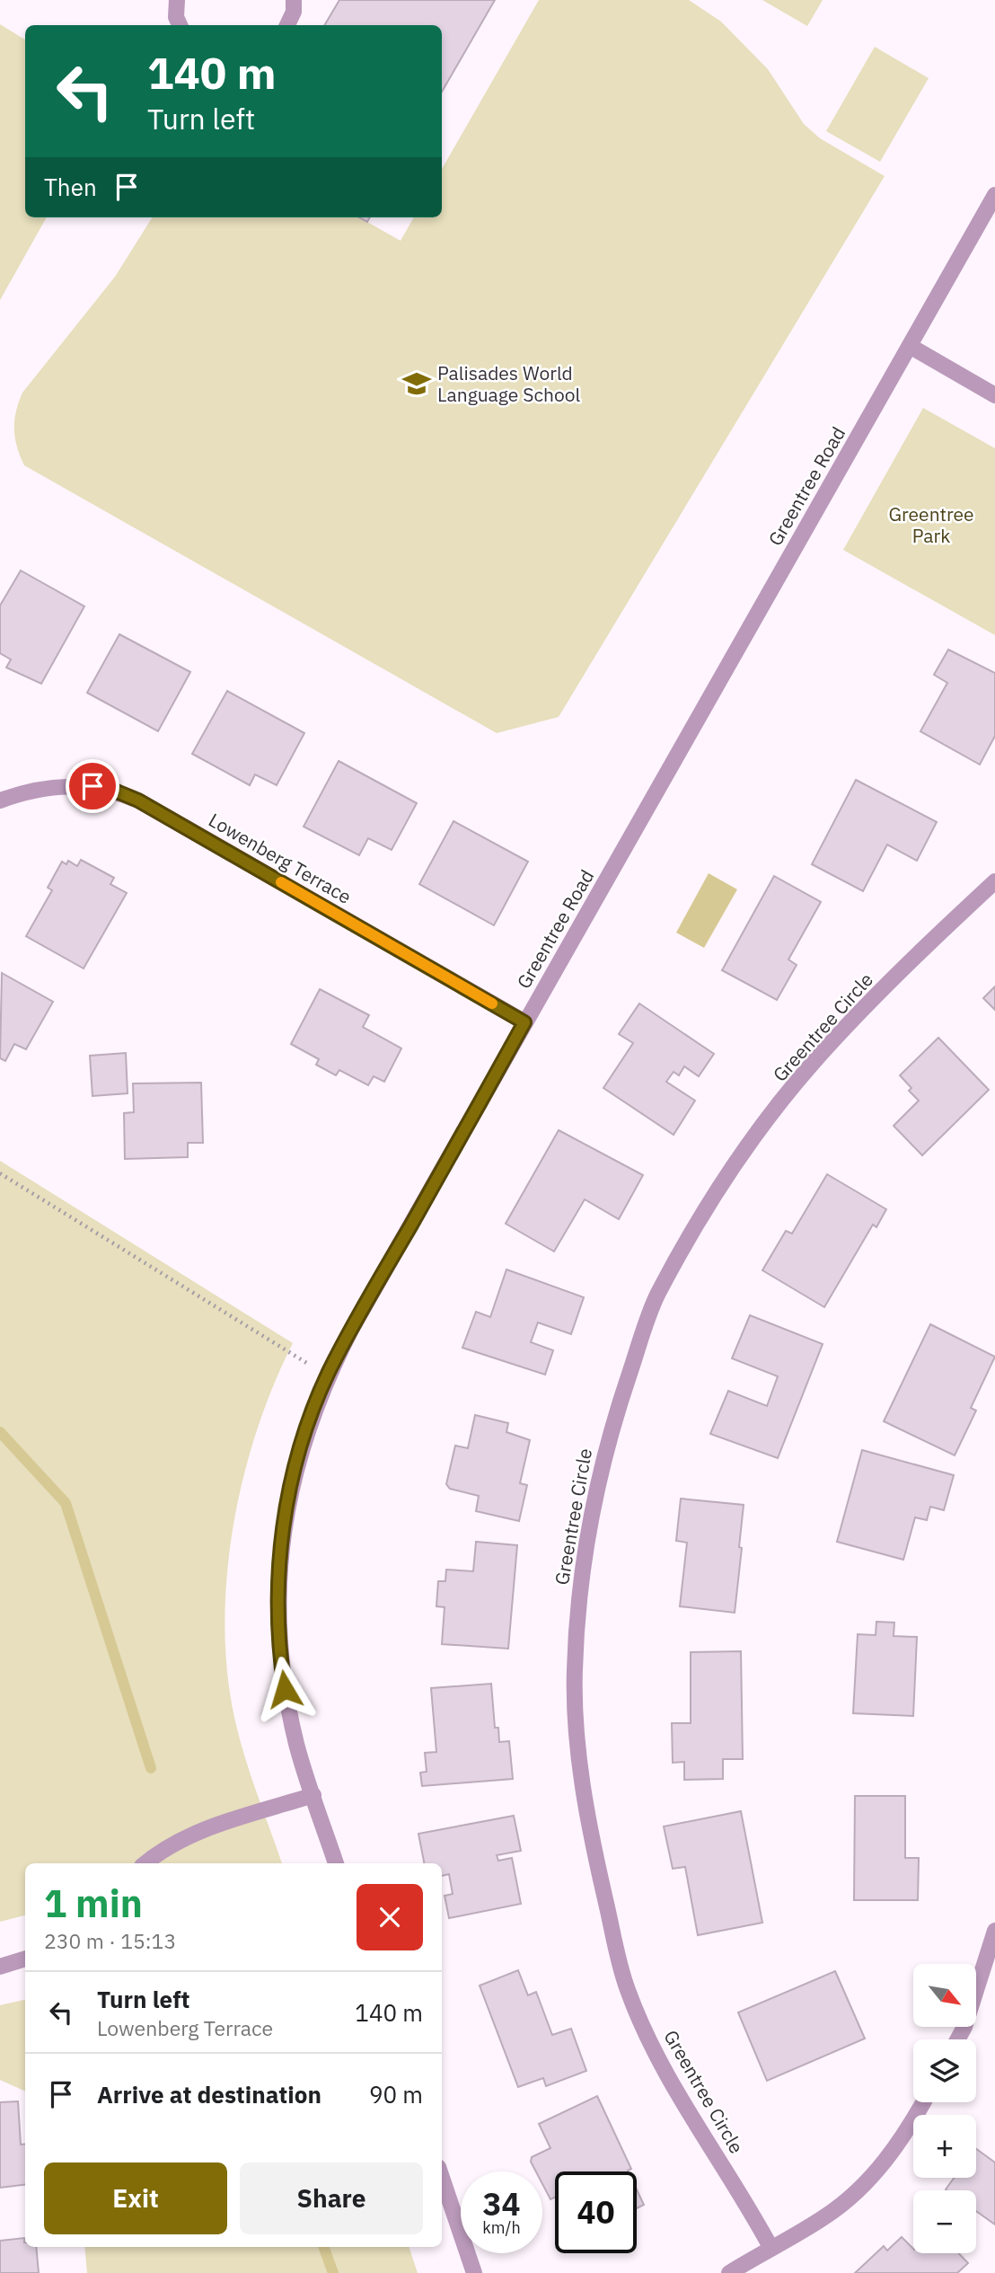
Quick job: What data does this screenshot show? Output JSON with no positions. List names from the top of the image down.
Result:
{
  "streets": {
    "street": ["Greentree Road", "Lowenberg Terrace", "Greentree Circle"]
  },
  "crossings": [
    ["Greentree Road", "Lowenberg Terrace"]
  ],
  "parks": ["Greentree Park"],
  "places": {
    "school or university": ["Palisades World Language School"]
  },
  "north": "bottom right",
  "page": {
    "turn": ["140 m", "Turn left"],
    "then": "Then",
    "heading": ["1 min", "230 m · 15:13"],
    "map_buttons": ["+", "−"],
    "list": [
      {
        "name": "Turn left",
        "note": "Lowenberg Terrace",
        "value": "140 m"
      },
      {
        "name": "Arrive at destination",
        "value": "90 m"
      }
    ],
    "buttons": ["Exit", "Share"],
    "speed": "34 km/h",
    "limit": "40"
  }
}
